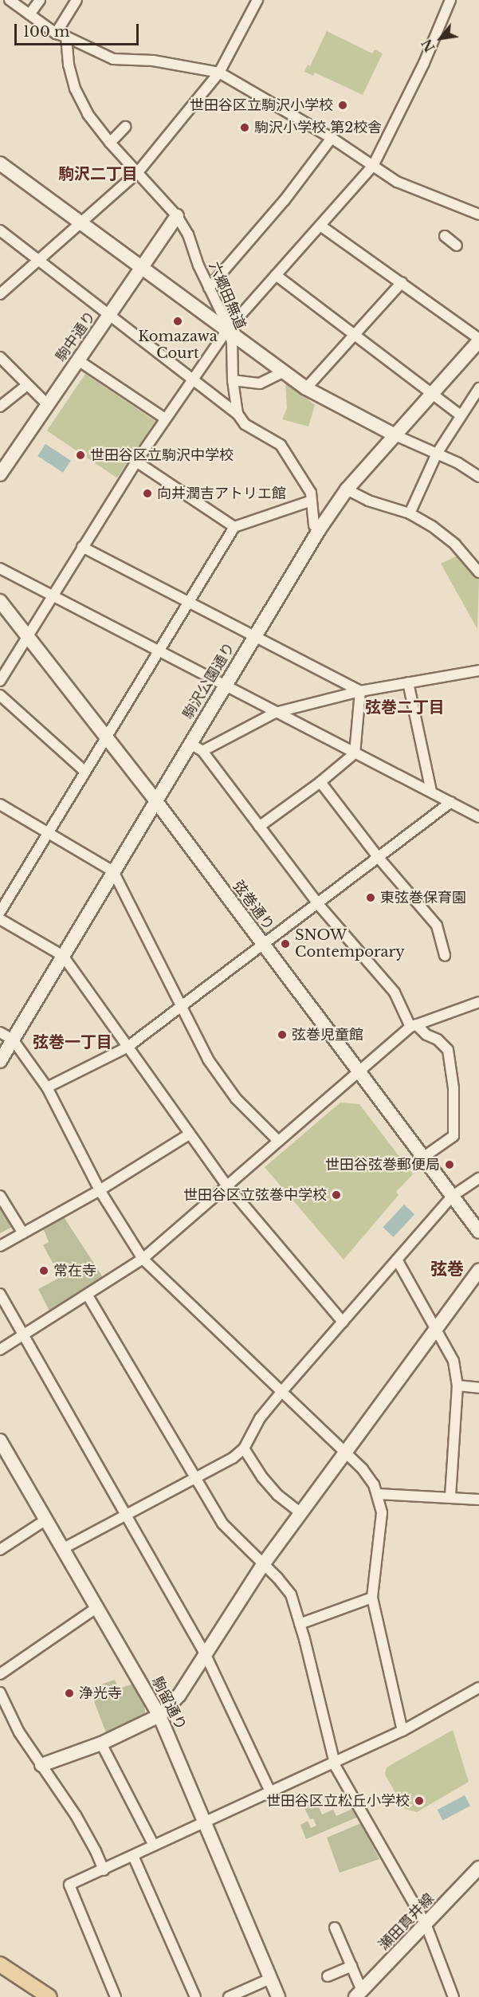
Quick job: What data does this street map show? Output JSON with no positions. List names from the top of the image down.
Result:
{
  "streets": {
    "street": [
      "六郷田無道",
      "駒中通り",
      "駒沢公園通り",
      "弦巻通り",
      "駒留通り",
      "瀬田貫井線"
    ]
  },
  "crossings": [
    ["六郷田無道", "駒中通り"],
    ["駒沢公園通り", "弦巻通り"]
  ],
  "districts": [
    "駒沢二丁目",
    "弦巻二丁目",
    "弦巻一丁目",
    "弦巻"
  ],
  "places": [
    "世田谷区立駒沢小学校",
    "駒沢小学校 第2校舎",
    "Komazawa Court",
    "世田谷区立駒沢中学校",
    "向井潤吉アトリエ館",
    "東弦巻保育園",
    "SNOW Contemporary",
    "弦巻児童館",
    "世田谷弦巻郵便局",
    "世田谷区立弦巻中学校",
    "常在寺",
    "浄光寺",
    "世田谷区立松丘小学校"
  ],
  "scale_bar": "100 m",
  "north": "bottom left"
}
